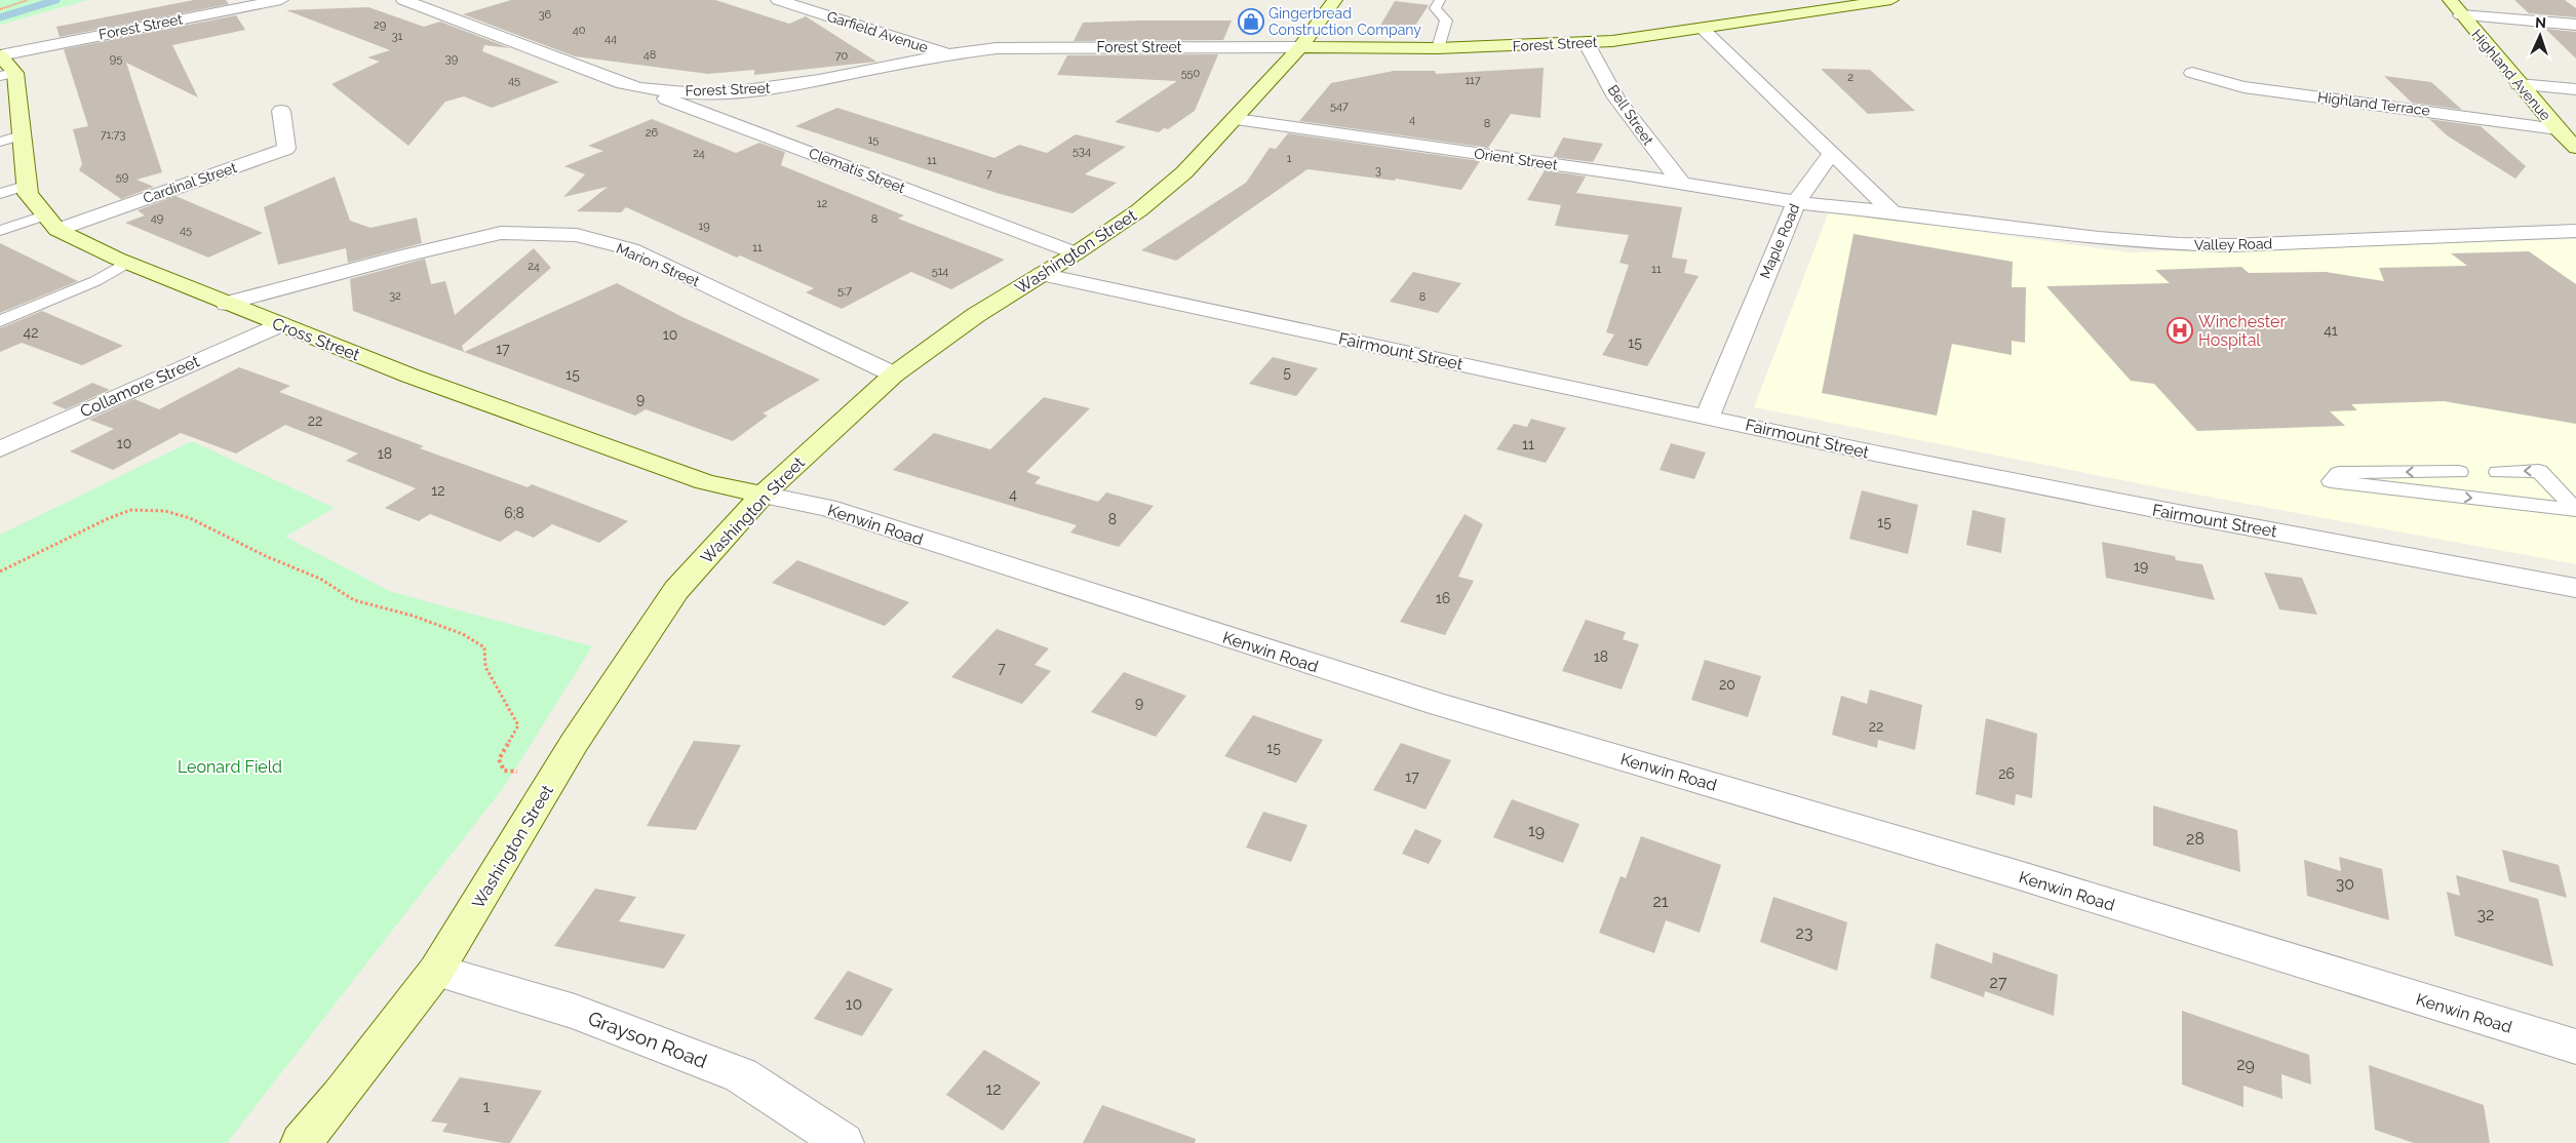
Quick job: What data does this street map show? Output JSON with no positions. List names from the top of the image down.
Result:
{
  "streets": {
    "main road": [
      "Forest Street",
      "Highland Avenue",
      "Washington Street",
      "Cross Street"
    ],
    "street": [
      "Garfield Avenue",
      "Highland Terrace",
      "Bell Street",
      "Orient Street",
      "Clematis Street",
      "Cardinal Street",
      "Maple Road",
      "Valley Road",
      "Marion Street",
      "Fairmount Street",
      "Collamore Street",
      "Kenwin Road",
      "Grayson Road"
    ]
  },
  "crossings": [
    ["Forest Street", "Garfield Avenue"],
    ["Forest Street", "Bell Street"],
    ["Forest Street", "Clematis Street"],
    ["Forest Street", "Washington Street"],
    ["Forest Street", "Cross Street"],
    ["Highland Avenue", "Highland Terrace"],
    ["Bell Street", "Orient Street"],
    ["Orient Street", "Maple Road"],
    ["Orient Street", "Valley Road"],
    ["Orient Street", "Washington Street"],
    ["Clematis Street", "Washington Street"],
    ["Cardinal Street", "Cross Street"],
    ["Maple Road", "Valley Road"],
    ["Maple Road", "Fairmount Street"],
    ["Washington Street", "Marion Street"],
    ["Washington Street", "Cross Street"],
    ["Washington Street", "Fairmount Street"],
    ["Washington Street", "Kenwin Road"],
    ["Washington Street", "Grayson Road"],
    ["Marion Street", "Cross Street"],
    ["Cross Street", "Collamore Street"],
    ["Cross Street", "Kenwin Road"]
  ],
  "parks": ["Leonard Field"],
  "places": {
    "shop": ["Gingerbread Construction Company"],
    "hospital": ["Winchester Hospital"]
  },
  "house_numbers": [
    "36",
    "29",
    "40",
    "31",
    "44",
    "48",
    "70",
    "95",
    "39",
    "550",
    "2",
    "45",
    "117",
    "547",
    "4",
    "8",
    "26",
    "71;73",
    "15",
    "534",
    "24",
    "1",
    "11",
    "3",
    "7",
    "59",
    "12",
    "49",
    "8",
    "19",
    "45",
    "11",
    "24",
    "11",
    "514",
    "5;7",
    "32",
    "8",
    "41",
    "42",
    "10",
    "15",
    "17",
    "5",
    "15",
    "9",
    "22",
    "10",
    "11",
    "18",
    "12",
    "4",
    "6;8",
    "8",
    "15",
    "19",
    "16",
    "18",
    "7",
    "20",
    "9",
    "22",
    "15",
    "26",
    "17",
    "19",
    "28",
    "30",
    "21",
    "32",
    "23",
    "27",
    "10",
    "29",
    "12",
    "1"
  ],
  "north": "top"
}
